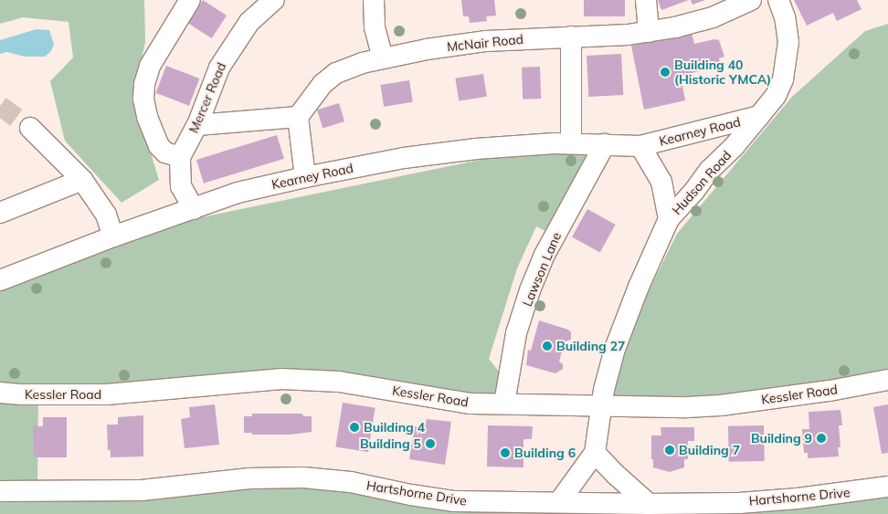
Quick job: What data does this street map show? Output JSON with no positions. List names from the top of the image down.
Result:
{
  "streets": {
    "street": [
      "McNair Road",
      "Mercer Road",
      "Kearney Road",
      "Hudson Road",
      "Lawson Lane",
      "Kessler Road",
      "Hartshorne Drive"
    ]
  },
  "crossings": [
    ["Kearney Road", "Hudson Road"],
    ["Kearney Road", "Lawson Lane"],
    ["Hudson Road", "Kessler Road"],
    ["Hudson Road", "Hartshorne Drive"],
    ["Lawson Lane", "Kessler Road"]
  ],
  "places": [
    "Building 40 (Historic YMCA)",
    "Building 27",
    "Building 4",
    "Building 9",
    "Building 5",
    "Building 7",
    "Building 6"
  ]
}
